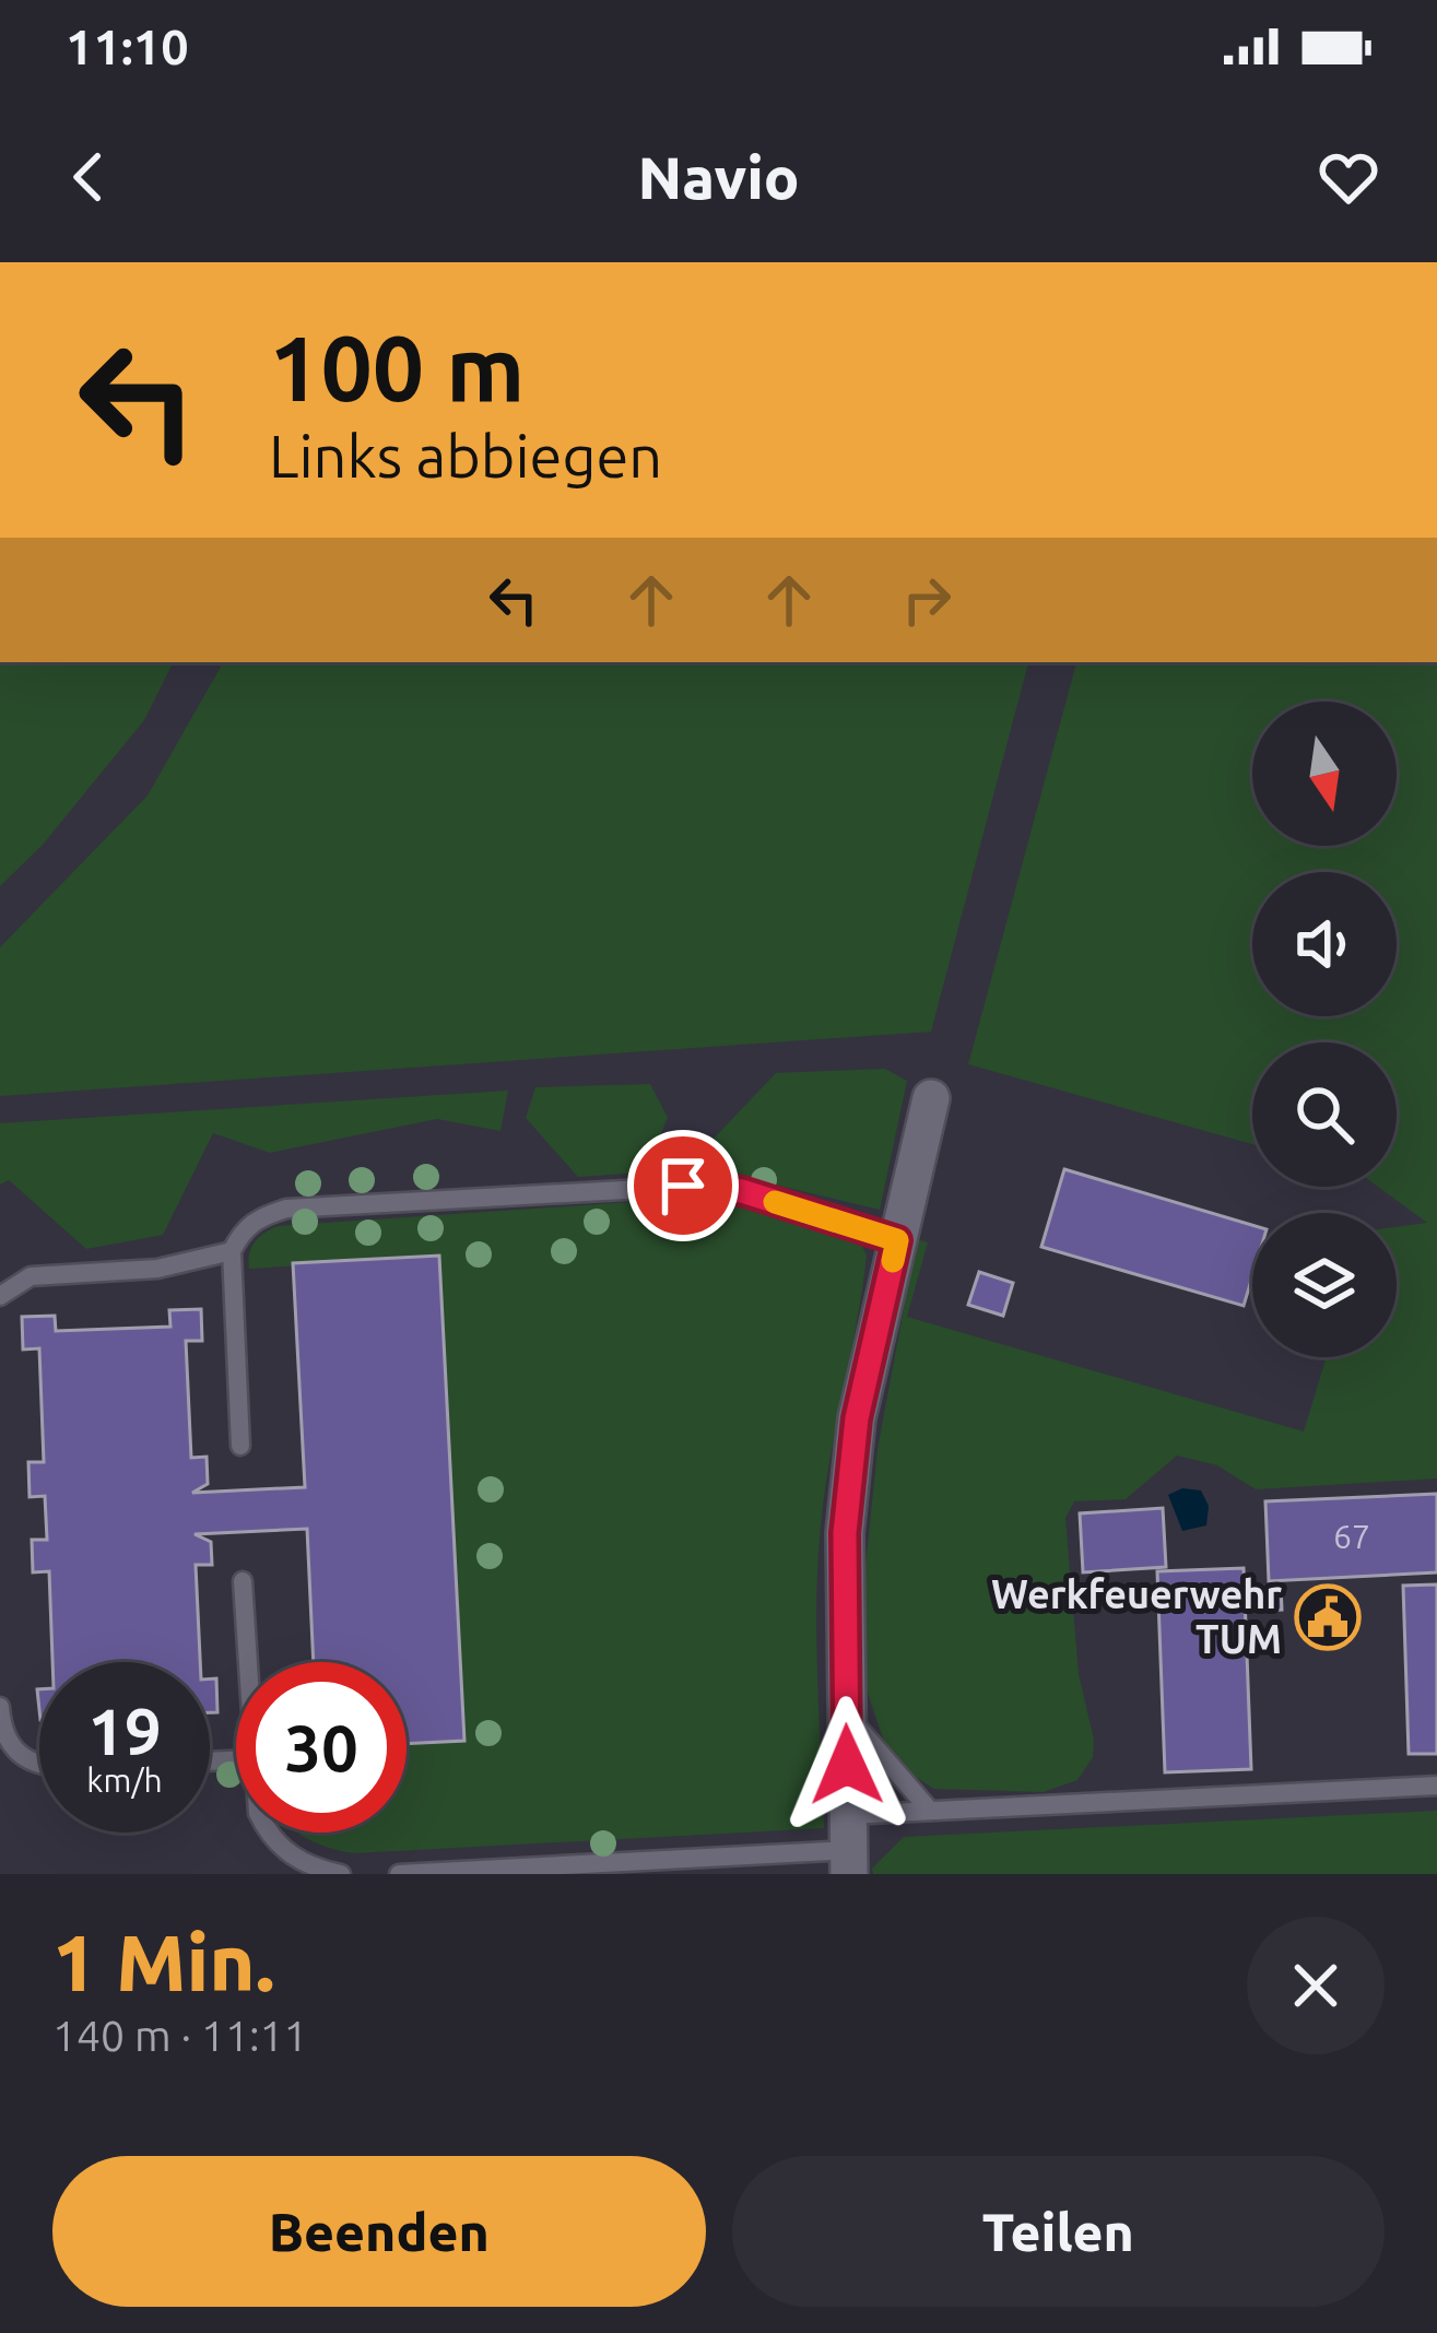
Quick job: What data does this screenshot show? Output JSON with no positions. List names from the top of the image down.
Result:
{
  "places": {
    "public building": ["Werkfeuerwehr TUM"]
  },
  "house_numbers": ["67"],
  "north": "bottom",
  "page": {
    "status": "11:10",
    "header": "Navio",
    "turn": ["100 m", "Links abbiegen"],
    "speed": "19 km/h",
    "limit": "30",
    "heading": ["1 Min.", "140 m · 11:11"],
    "buttons": ["Beenden", "Teilen"]
  }
}
